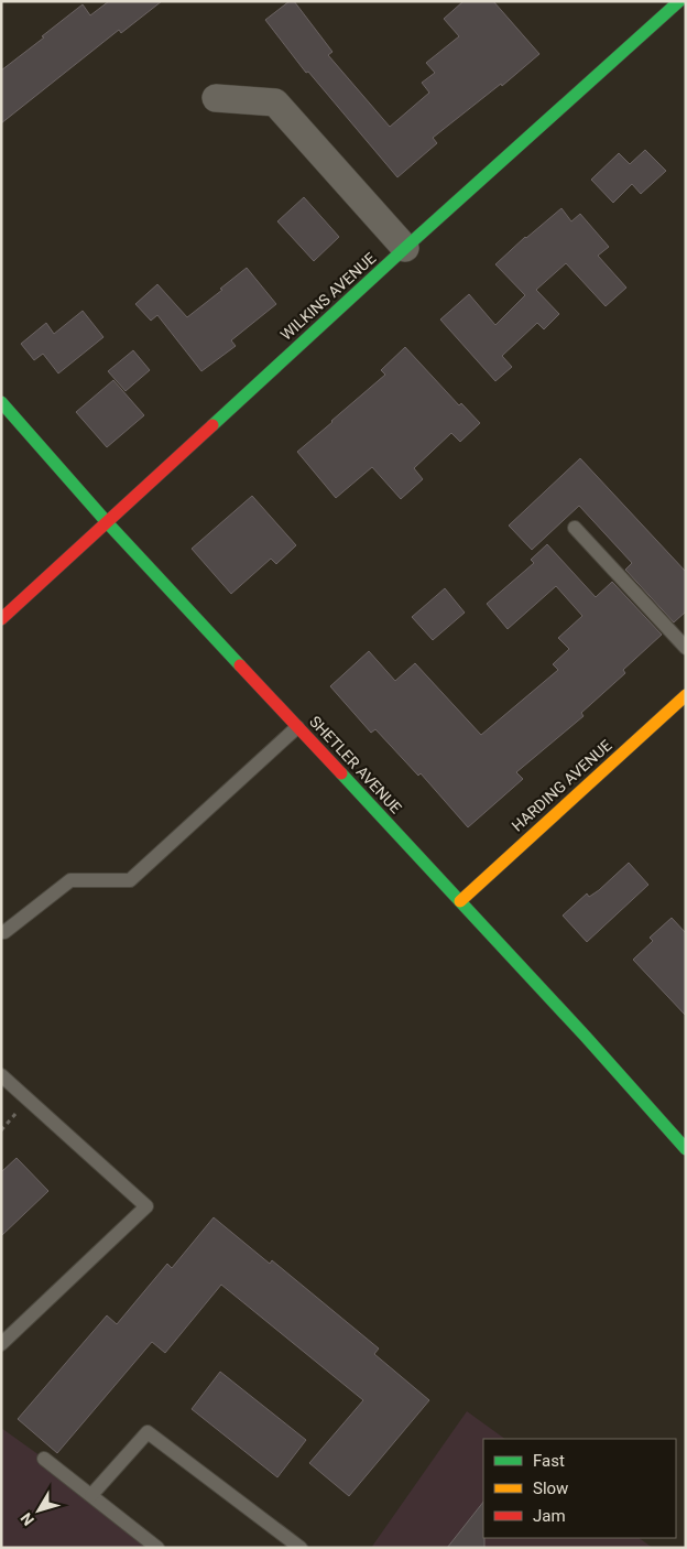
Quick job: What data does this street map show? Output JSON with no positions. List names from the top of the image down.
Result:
{
  "streets": {
    "street": ["WILKINS AVENUE", "SHETLER AVENUE", "HARDING AVENUE"]
  },
  "crossings": [
    ["WILKINS AVENUE", "SHETLER AVENUE"],
    ["SHETLER AVENUE", "HARDING AVENUE"]
  ],
  "legend": ["Fast", "Slow", "Jam"],
  "north": "bottom left"
}
